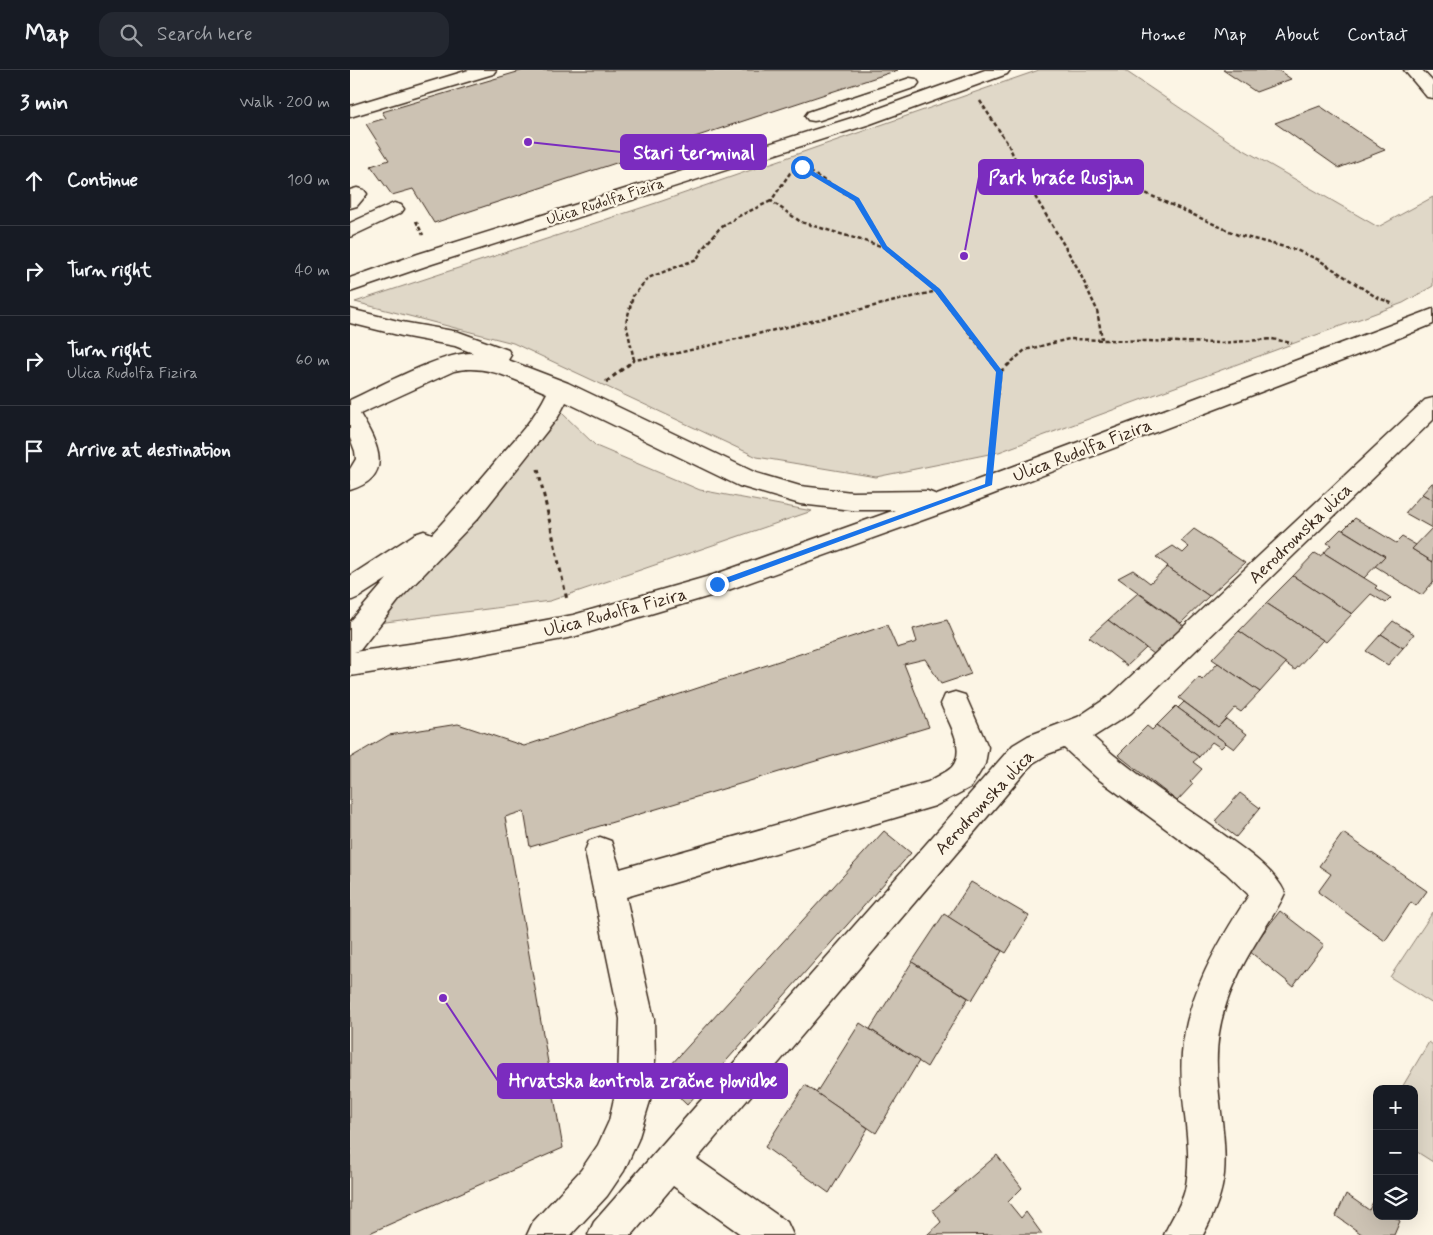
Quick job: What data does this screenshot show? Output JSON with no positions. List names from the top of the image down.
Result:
{
  "streets": {
    "street": ["Ulica Rudolfa Fizira", "Aerodromska ulica"]
  },
  "places": ["Stari terminal", "Park braće Rusjan", "Hrvatska kontrola zračne plovidbe"],
  "page": {
    "header": "Map",
    "search": "Search here",
    "nav": [
      "Home",
      "Map",
      "About",
      "Contact"
    ],
    "heading": ["3 min", "Walk · 200 m"],
    "list": [
      ["Continue", "100 m"],
      ["Turn right", "40 m"],
      ["Turn right", "Ulica Rudolfa Fizira", "60 m"],
      "Arrive at destination"
    ],
    "map_buttons": ["+", "−"]
  }
}
